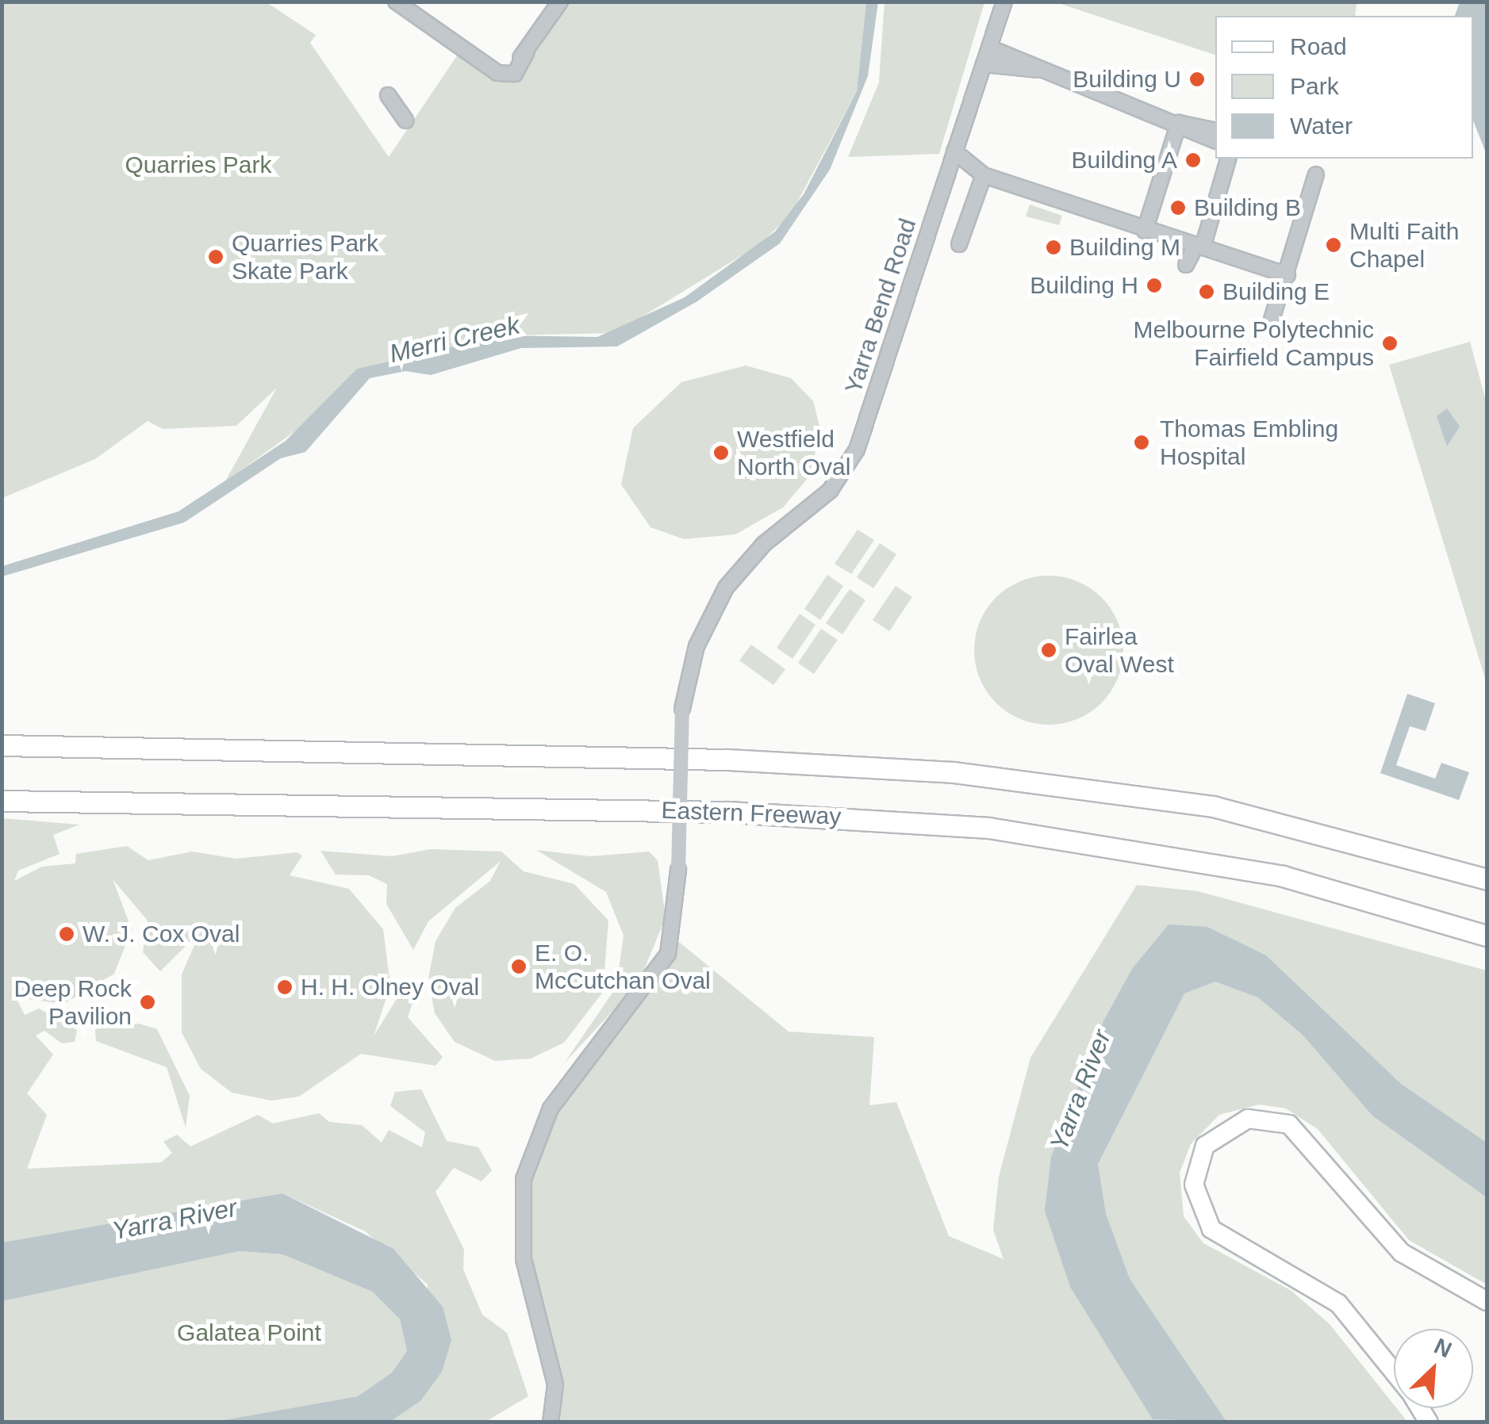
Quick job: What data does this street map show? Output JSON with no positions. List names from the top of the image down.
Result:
{
  "streets": {
    "highway": ["Eastern Freeway"],
    "street": ["Yarra Bend Road"]
  },
  "water": ["Merri Creek", "Yarra River"],
  "parks": ["Quarries Park", "Galatea Point"],
  "places": [
    "Building U",
    "Building A",
    "Building B",
    "Multi Faith Chapel",
    "Building M",
    "Quarries Park Skate Park",
    "Building H",
    "Building E",
    "Melbourne Polytechnic Fairfield Campus",
    "Thomas Embling Hospital",
    "Westfield North Oval",
    "Fairlea Oval West",
    "W. J. Cox Oval",
    "E. O. McCutchan Oval",
    "H. H. Olney Oval",
    "Deep Rock Pavilion"
  ],
  "legend": ["Road", "Park", "Water"],
  "north": "top right"
}
